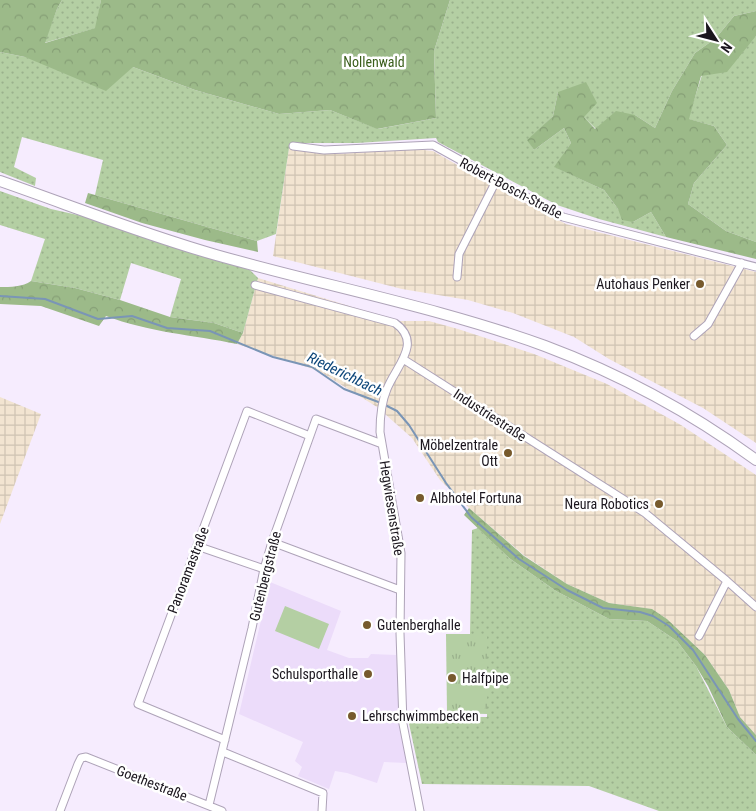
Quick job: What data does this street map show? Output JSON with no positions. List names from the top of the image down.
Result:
{
  "streets": {
    "street": [
      "Robert-Bosch-Straße",
      "Industriestraße",
      "Hegwiesenstraße",
      "Panoramastraße",
      "Gutenbergstraße",
      "Goethestraße"
    ]
  },
  "crossings": [
    ["Industriestraße", "Hegwiesenstraße"],
    ["Hegwiesenstraße", "Gutenbergstraße"],
    ["Panoramastraße", "Gutenbergstraße"],
    ["Gutenbergstraße", "Goethestraße"]
  ],
  "water": ["Riederichbach"],
  "parks": ["Nollenwald"],
  "places": [
    "Autohaus Penker",
    "Möbelzentrale Ott",
    "Albhotel Fortuna",
    "Neura Robotics",
    "Gutenberghalle",
    "Schulsporthalle",
    "Halfpipe",
    "Lehrschwimmbecken"
  ],
  "north": "bottom right"
}
